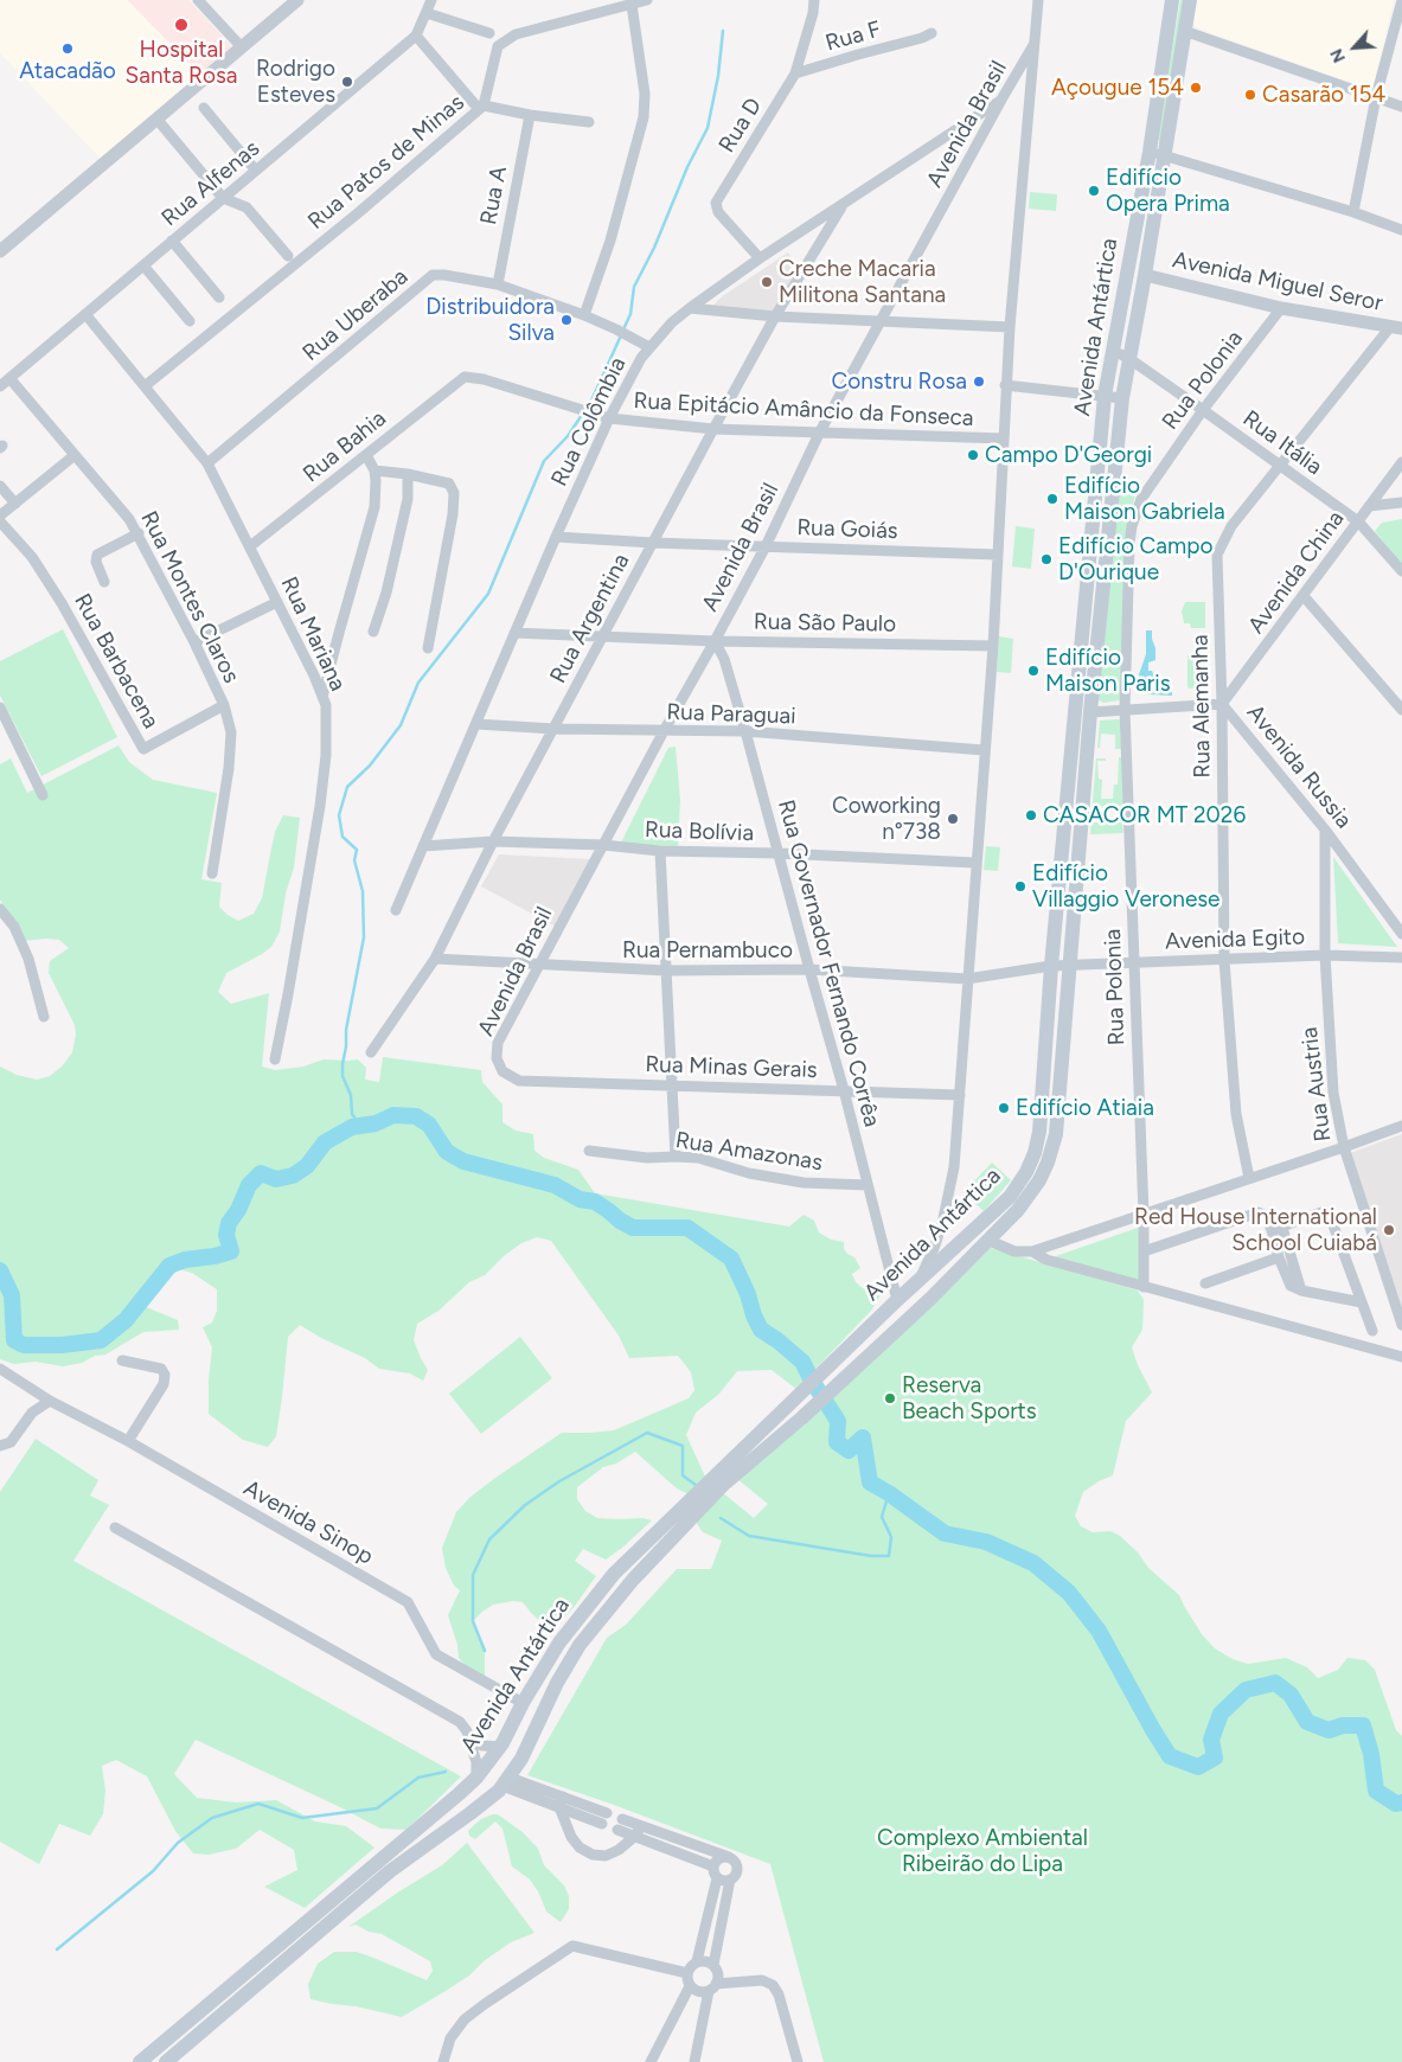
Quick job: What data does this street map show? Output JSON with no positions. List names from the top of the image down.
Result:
{
  "streets": {
    "main road": ["Avenida Antártica"],
    "street": [
      "Rua F",
      "Avenida Brasil",
      "Rua D",
      "Rua Patos de Minas",
      "Rua Alfenas",
      "Rua A",
      "Avenida Miguel Seror",
      "Rua Uberaba",
      "Rua Polonia",
      "Rua Epitácio Amâncio da Fonseca",
      "Rua Colômbia",
      "Rua Itália",
      "Rua Bahia",
      "Rua Goiás",
      "Avenida China",
      "Rua Montes Claros",
      "Rua Argentina",
      "Rua São Paulo",
      "Rua Mariana",
      "Rua Barbacena",
      "Rua Alemanha",
      "Rua Paraguai",
      "Avenida Russia",
      "Rua Bolívia",
      "Avenida Egito",
      "Rua Pernambuco",
      "Rua Governador Fernando Corrêa",
      "Rua Minas Gerais",
      "Rua Austria",
      "Rua Amazonas",
      "Avenida Sinop"
    ]
  },
  "crossings": [
    ["Rua F", "Rua D"],
    ["Avenida Brasil", "Rua Epitácio Amâncio da Fonseca"],
    ["Avenida Brasil", "Rua Colômbia"],
    ["Avenida Brasil", "Rua Goiás"],
    ["Avenida Brasil", "Rua São Paulo"],
    ["Avenida Brasil", "Rua Paraguai"],
    ["Avenida Brasil", "Rua Bolívia"],
    ["Avenida Brasil", "Rua Pernambuco"],
    ["Avenida Brasil", "Rua Governador Fernando Corrêa"],
    ["Avenida Brasil", "Rua Minas Gerais"],
    ["Rua D", "Rua Colômbia"],
    ["Rua Patos de Minas", "Rua Mariana"],
    ["Rua Alfenas", "Rua Montes Claros"],
    ["Rua Alfenas", "Rua Mariana"],
    ["Rua A", "Rua Uberaba"],
    ["Avenida Miguel Seror", "Avenida Antártica"],
    ["Avenida Miguel Seror", "Rua Polonia"],
    ["Avenida Miguel Seror", "Rua Alemanha"],
    ["Rua Uberaba", "Rua Colômbia"],
    ["Rua Uberaba", "Rua Mariana"],
    ["Avenida Antártica", "Rua Itália"],
    ["Avenida Antártica", "Avenida Russia"],
    ["Avenida Antártica", "Avenida Egito"],
    ["Avenida Antártica", "Rua Pernambuco"],
    ["Avenida Antártica", "Rua Governador Fernando Corrêa"],
    ["Avenida Antártica", "Avenida Sinop"],
    ["Rua Polonia", "Rua Itália"],
    ["Rua Polonia", "Avenida Russia"],
    ["Rua Polonia", "Avenida Egito"],
    ["Rua Epitácio Amâncio da Fonseca", "Rua Colômbia"],
    ["Rua Epitácio Amâncio da Fonseca", "Rua Bahia"],
    ["Rua Epitácio Amâncio da Fonseca", "Rua Argentina"],
    ["Rua Colômbia", "Rua Goiás"],
    ["Rua Colômbia", "Rua Argentina"],
    ["Rua Colômbia", "Rua São Paulo"],
    ["Rua Colômbia", "Rua Paraguai"],
    ["Rua Colômbia", "Rua Bolívia"],
    ["Rua Itália", "Avenida China"],
    ["Rua Itália", "Rua Alemanha"],
    ["Rua Bahia", "Rua Mariana"],
    ["Rua Goiás", "Rua Argentina"],
    ["Avenida China", "Rua Alemanha"],
    ["Avenida China", "Avenida Russia"],
    ["Rua Montes Claros", "Rua Barbacena"],
    ["Rua Argentina", "Rua São Paulo"],
    ["Rua Argentina", "Rua Paraguai"],
    ["Rua Argentina", "Rua Bolívia"],
    ["Rua Argentina", "Rua Pernambuco"],
    ["Rua São Paulo", "Rua Governador Fernando Corrêa"],
    ["Rua Alemanha", "Avenida Russia"],
    ["Rua Alemanha", "Avenida Egito"],
    ["Rua Paraguai", "Rua Governador Fernando Corrêa"],
    ["Avenida Russia", "Rua Austria"],
    ["Rua Bolívia", "Rua Governador Fernando Corrêa"],
    ["Avenida Egito", "Rua Pernambuco"],
    ["Avenida Egito", "Rua Austria"],
    ["Rua Pernambuco", "Rua Governador Fernando Corrêa"],
    ["Rua Governador Fernando Corrêa", "Rua Minas Gerais"],
    ["Rua Governador Fernando Corrêa", "Rua Amazonas"]
  ],
  "parks": ["Complexo Ambiental Ribeirão do Lipa"],
  "places": [
    "Hospital Santa Rosa",
    "Atacadão",
    "Rodrigo Esteves",
    "Açougue 154",
    "Casarão 154",
    "Edifício Opera Prima",
    "Creche Macaria Militona Santana",
    "Distribuidora Silva",
    "Constru Rosa",
    "Campo D'Georgi",
    "Edifício Maison Gabriela",
    "Edifício Campo D'Ourique",
    "Edifício Maison Paris",
    "CASACOR MT 2026",
    "Coworking n°738",
    "Edifício Villaggio Veronese",
    "Edifício Atiaia",
    "Red House International School Cuiabá",
    "Reserva Beach Sports"
  ],
  "north": "bottom left"
}
